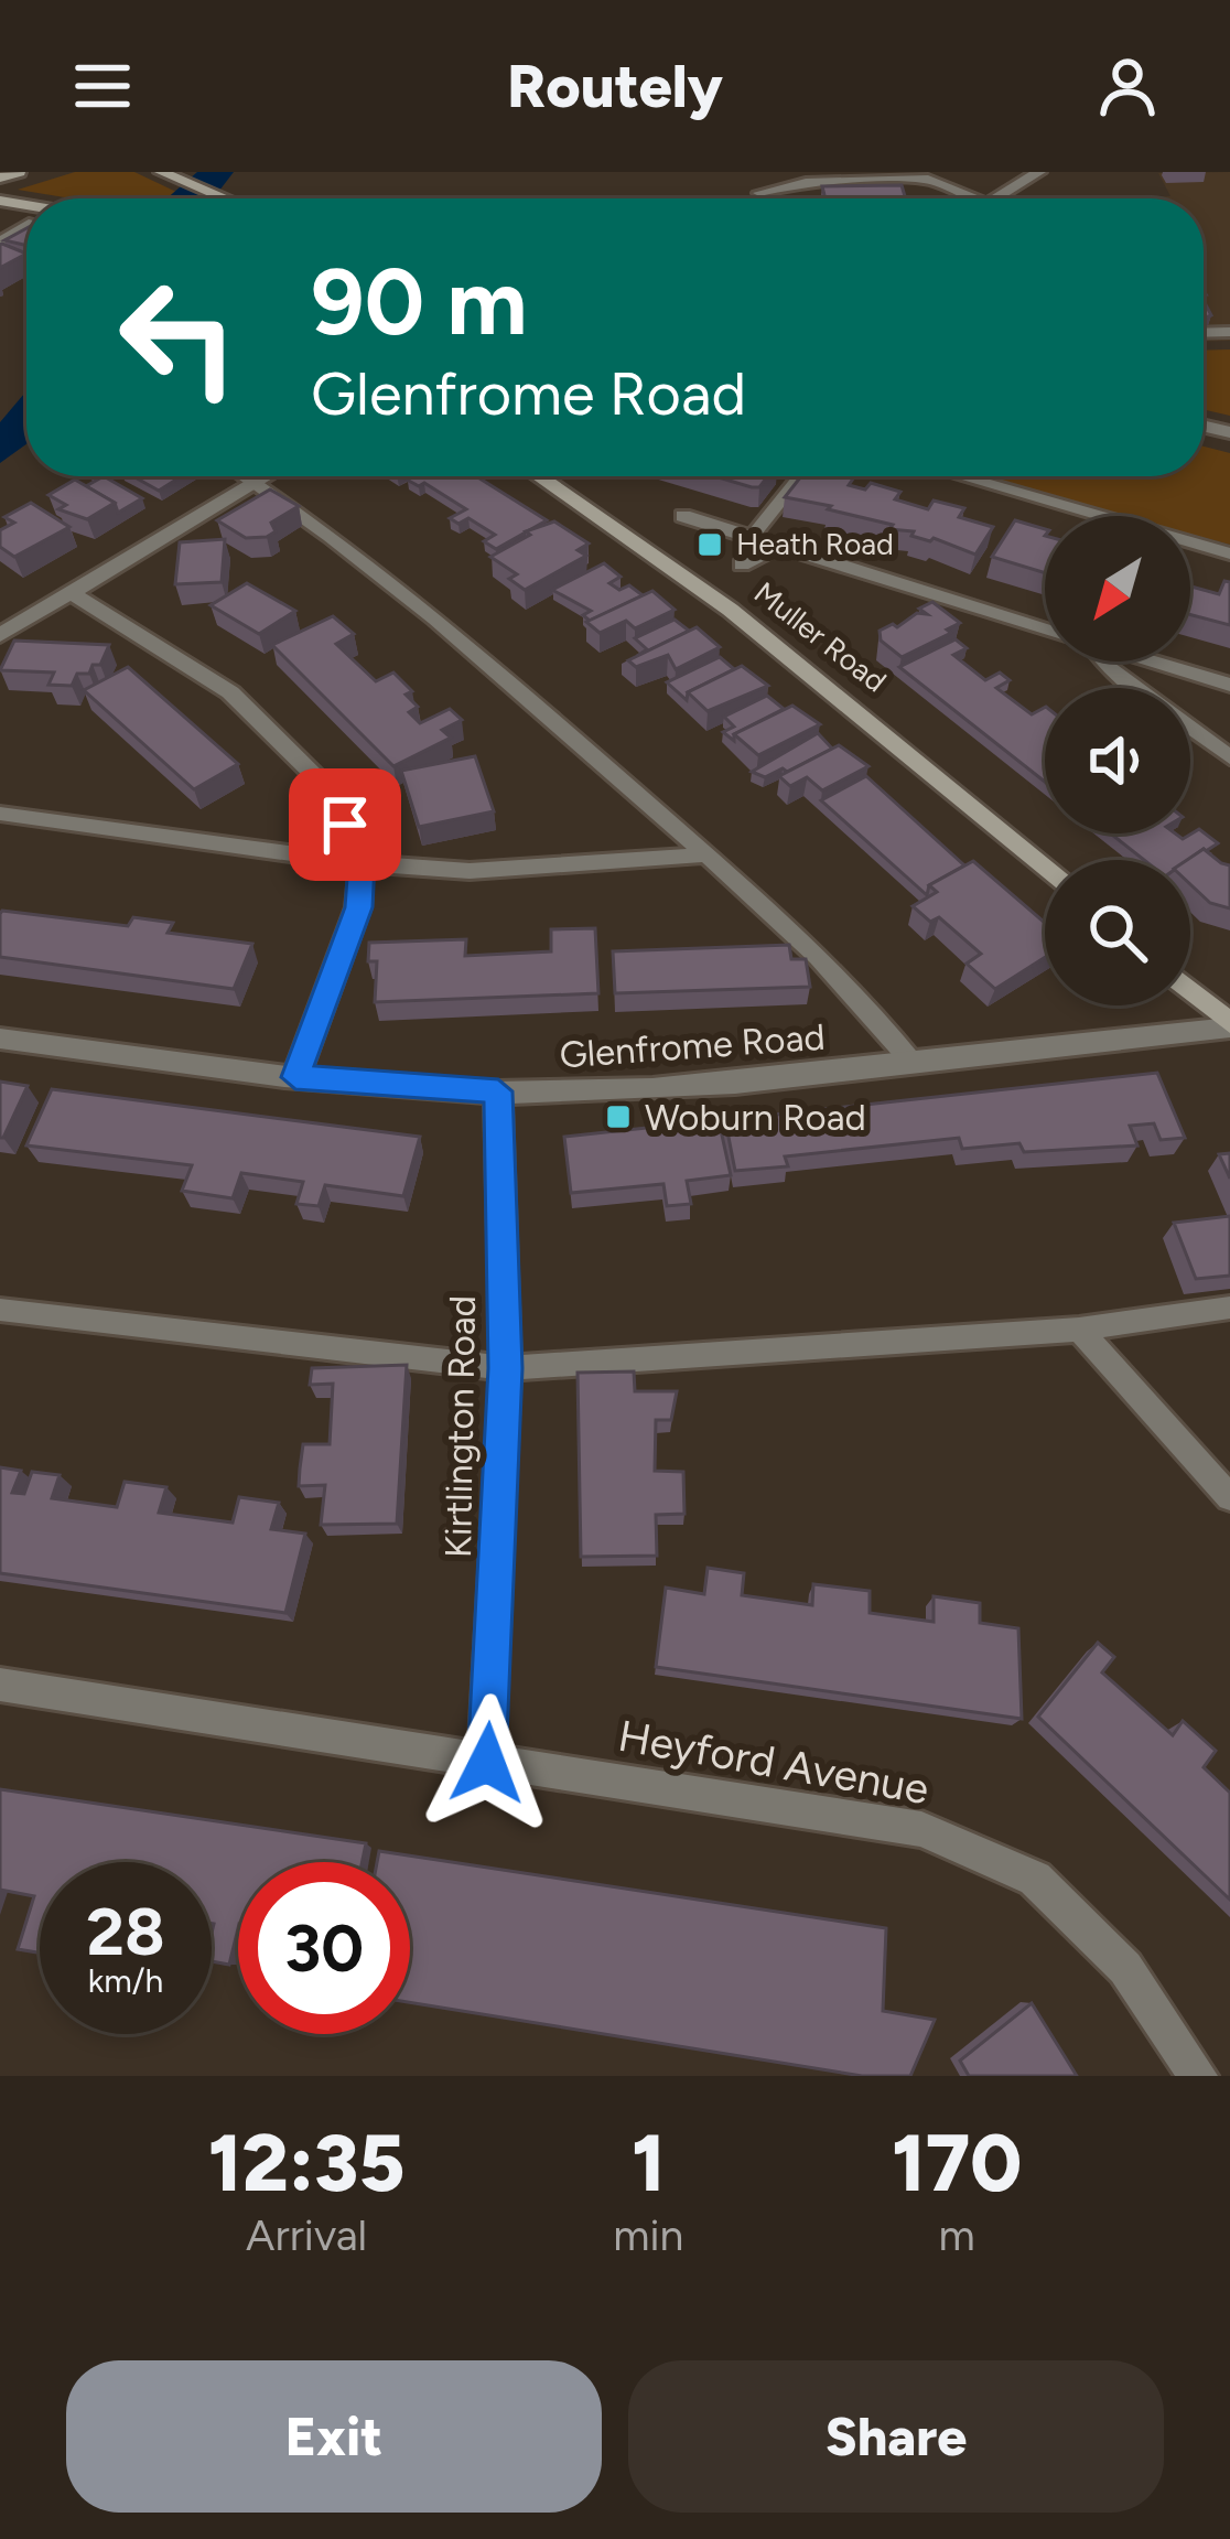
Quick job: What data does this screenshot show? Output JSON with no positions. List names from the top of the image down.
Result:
{
  "streets": {
    "main road": ["Muller Road"],
    "street": ["Glenfrome Road", "Kirtlington Road", "Heyford Avenue"]
  },
  "crossings": [
    ["Glenfrome Road", "Kirtlington Road"],
    ["Kirtlington Road", "Heyford Avenue"]
  ],
  "places": {
    "transit": ["Heath Road", "Woburn Road"]
  },
  "north": "bottom left",
  "page": {
    "header": "Routely",
    "turn": ["90 m", "Glenfrome Road"],
    "speed": "28 km/h",
    "limit": "30",
    "eta": [
      "12:35",
      "Arrival",
      "1",
      "min",
      "170",
      "m"
    ],
    "buttons": ["Exit", "Share"]
  }
}
